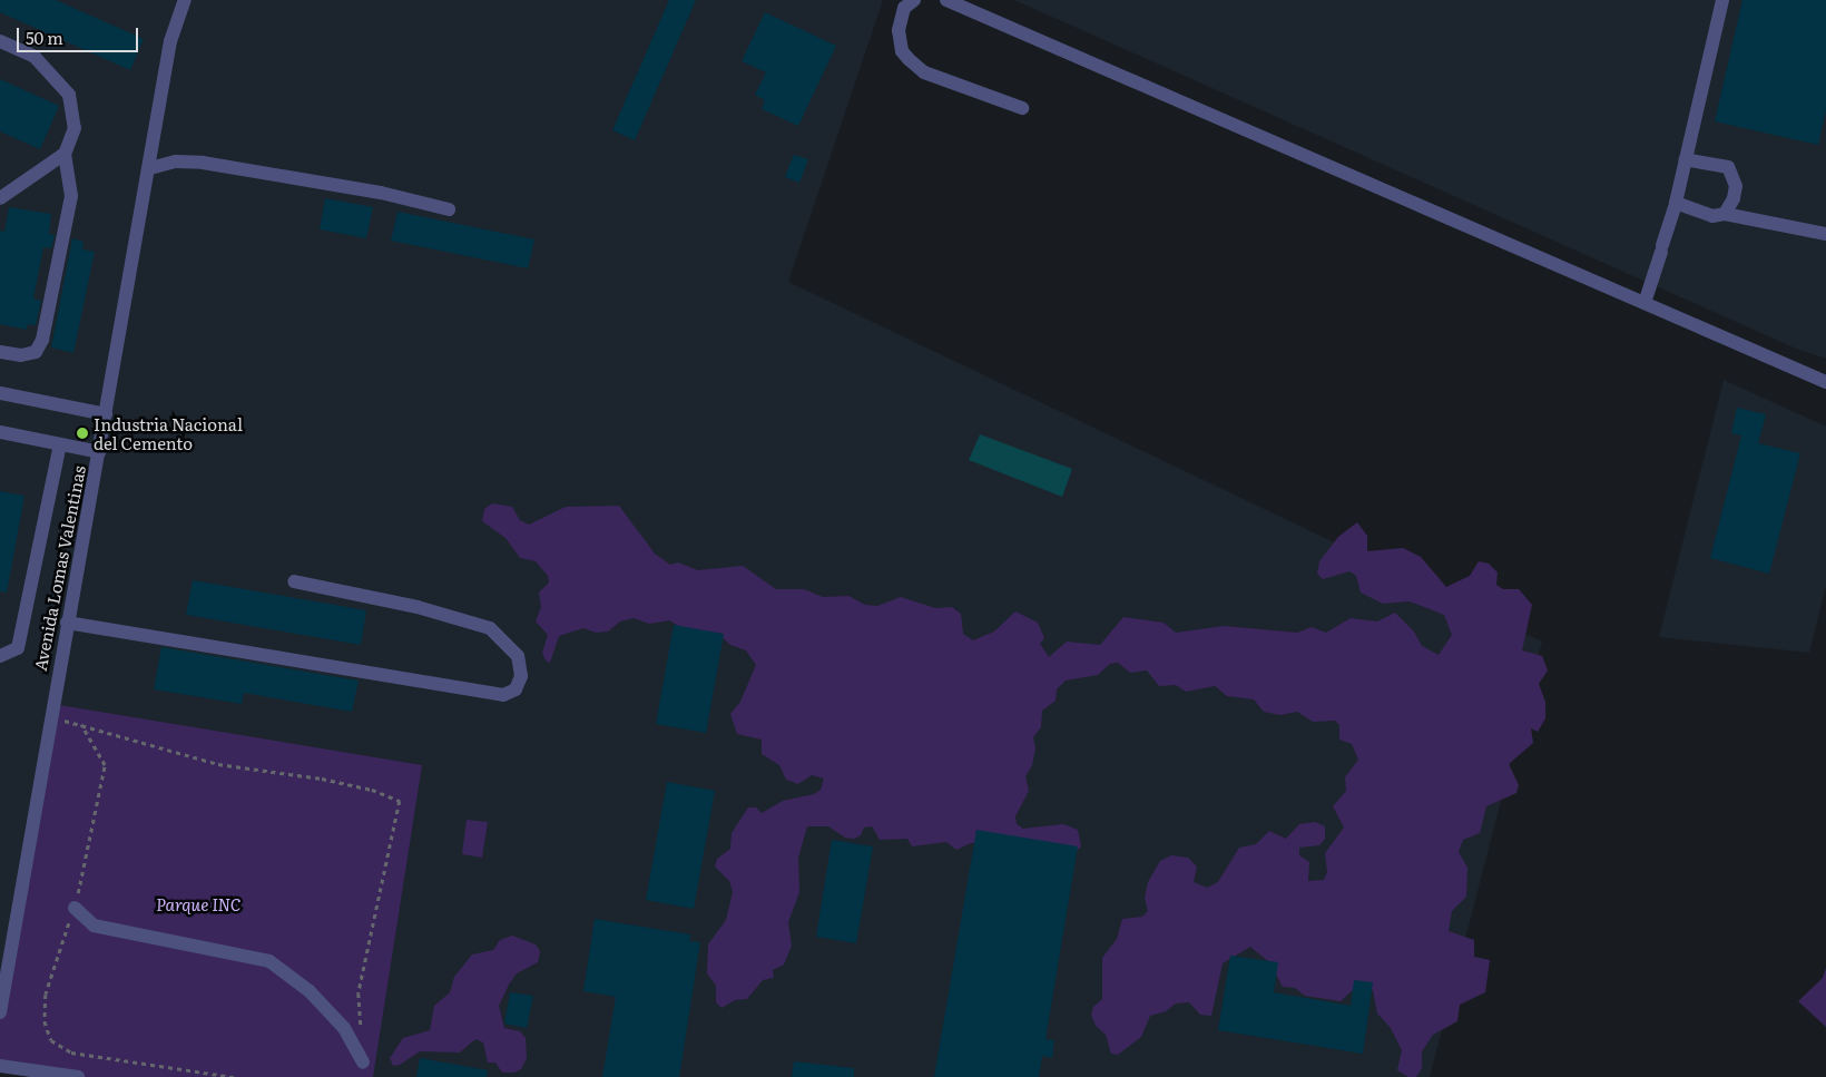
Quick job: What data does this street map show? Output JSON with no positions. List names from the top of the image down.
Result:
{
  "streets": {
    "street": ["Avenida Lomas Valentinas"]
  },
  "parks": ["Parque INC"],
  "places": ["Industria Nacional del Cemento"],
  "scale_bar": "50 m"
}
